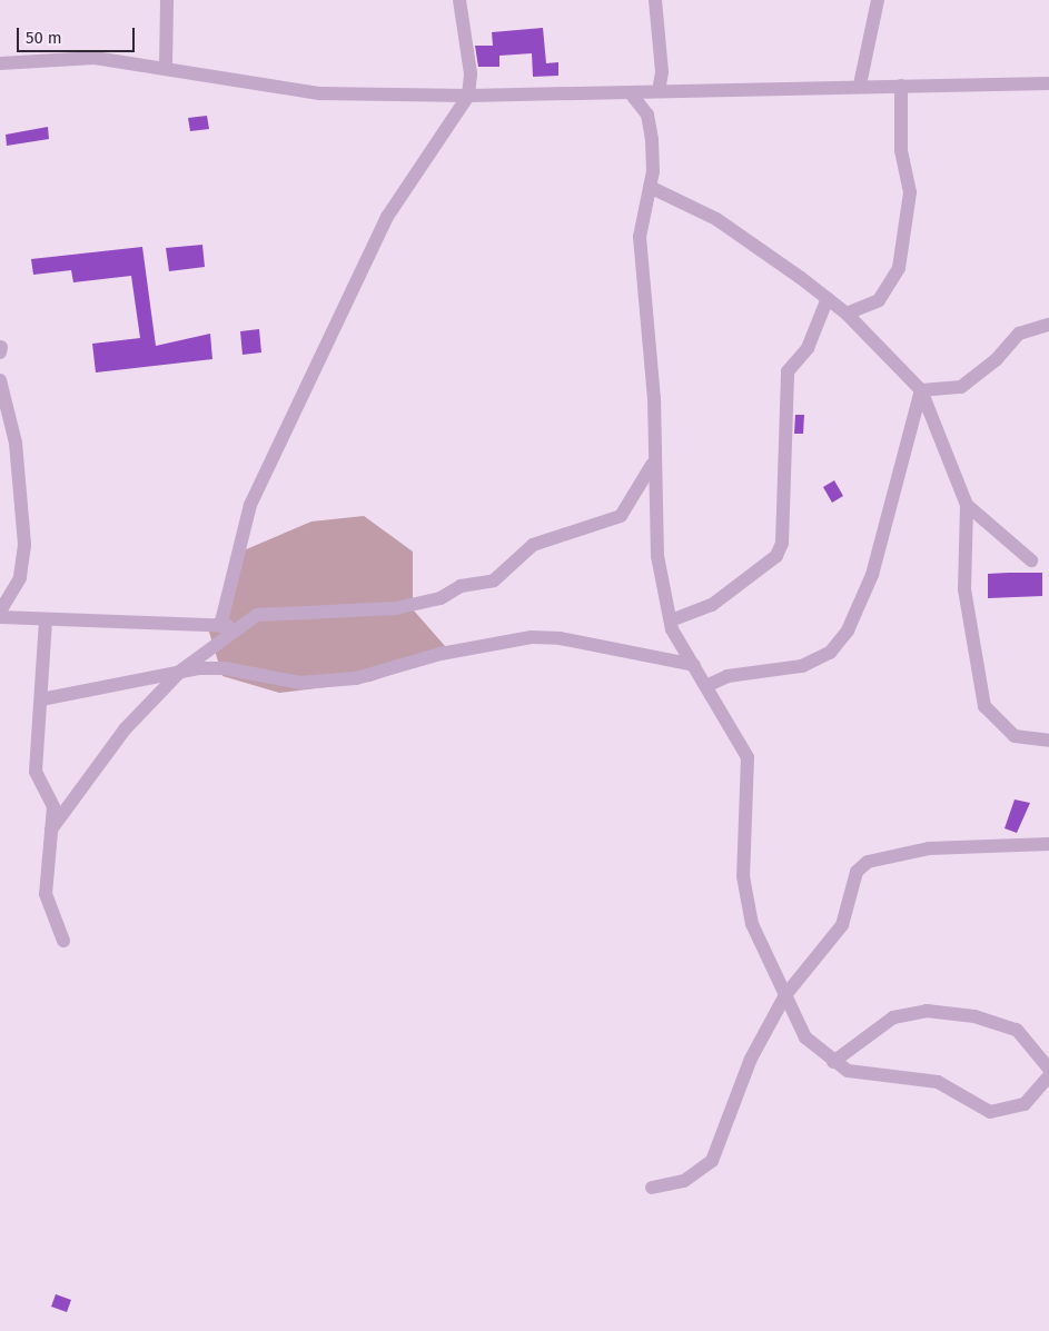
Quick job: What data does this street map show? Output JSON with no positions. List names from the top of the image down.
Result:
{
  "scale_bar": "50 m"
}
